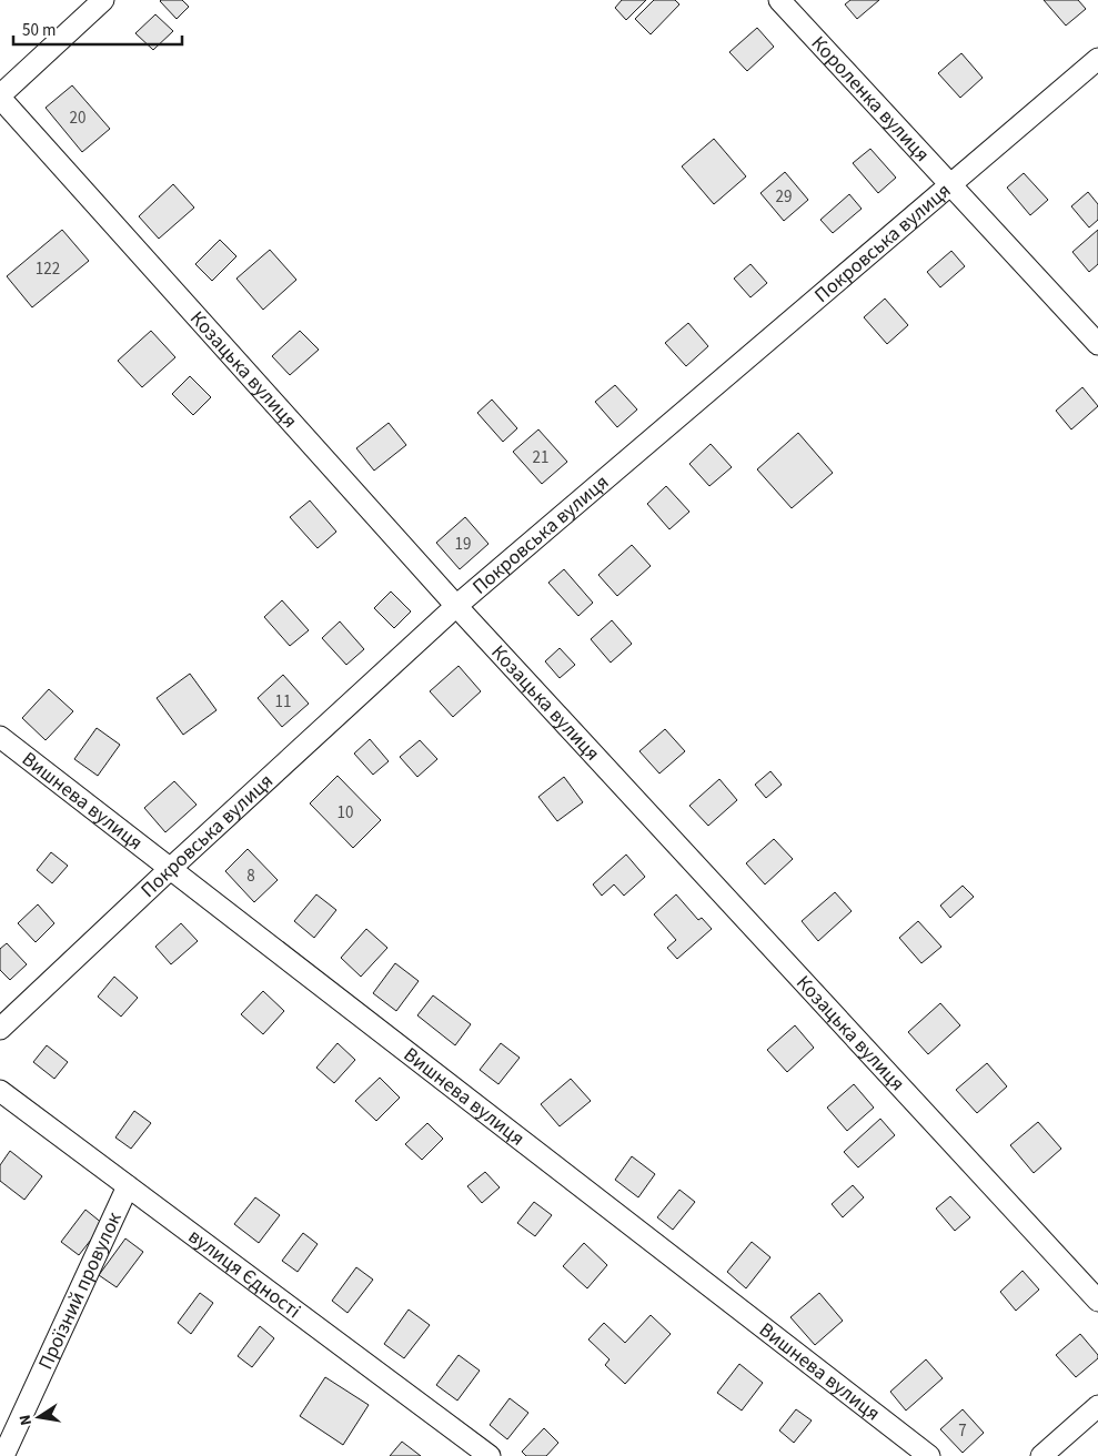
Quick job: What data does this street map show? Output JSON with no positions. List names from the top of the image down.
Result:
{
  "streets": {
    "street": [
      "Короленка вулиця",
      "Покровська вулиця",
      "Козацька вулиця",
      "Вишнева вулиця",
      "вулиця Єдності",
      "Проїзний провулок"
    ]
  },
  "crossings": [
    ["Короленка вулиця", "Покровська вулиця"],
    ["Покровська вулиця", "Козацька вулиця"],
    ["Покровська вулиця", "Вишнева вулиця"],
    ["вулиця Єдності", "Проїзний провулок"]
  ],
  "house_numbers": [
    "20",
    "29",
    "122",
    "21",
    "19",
    "11",
    "10",
    "8",
    "7"
  ],
  "scale_bar": "50 m",
  "north": "left"
}
